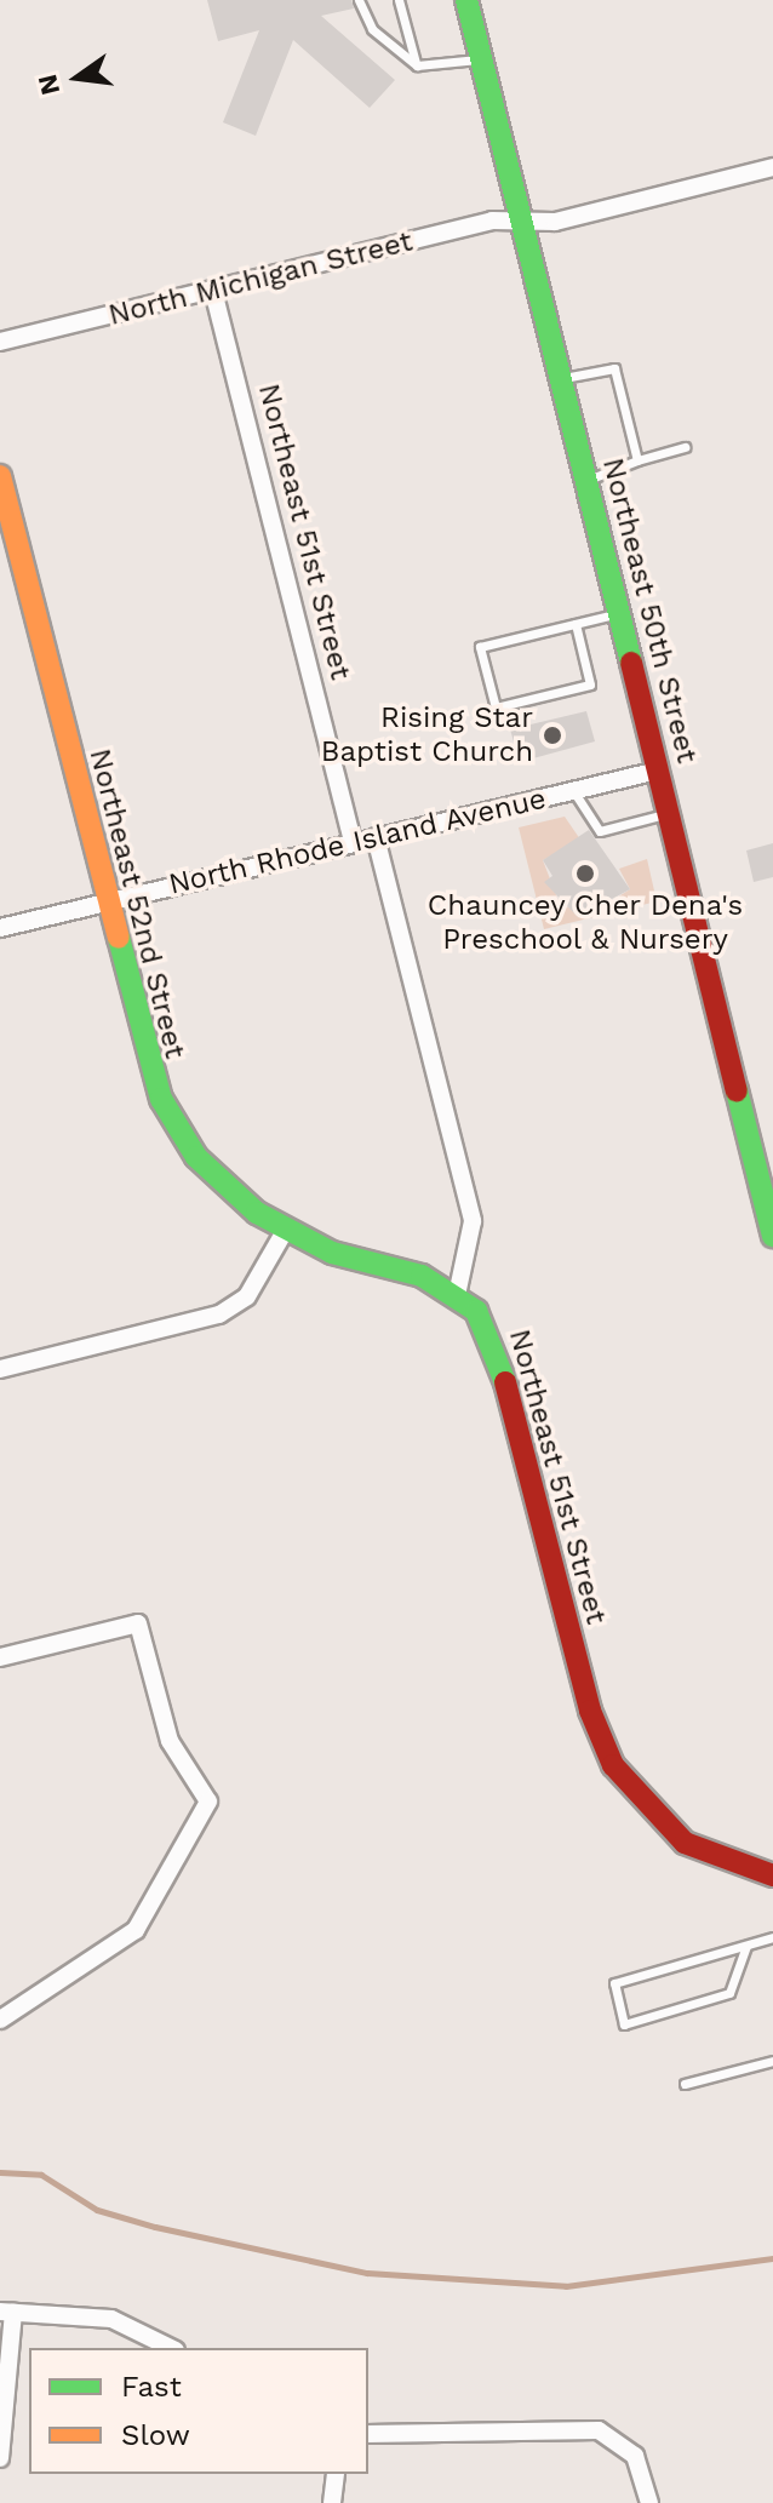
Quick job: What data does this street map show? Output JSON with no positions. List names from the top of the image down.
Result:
{
  "streets": {
    "street": [
      "North Michigan Street",
      "Northeast 51st Street",
      "Northeast 50th Street",
      "North Rhode Island Avenue",
      "Northeast 52nd Street"
    ]
  },
  "crossings": [
    ["North Michigan Street", "Northeast 51st Street"],
    ["North Michigan Street", "Northeast 50th Street"],
    ["Northeast 51st Street", "North Rhode Island Avenue"],
    ["Northeast 51st Street", "Northeast 52nd Street"],
    ["Northeast 50th Street", "North Rhode Island Avenue"],
    ["North Rhode Island Avenue", "Northeast 52nd Street"]
  ],
  "places": ["Rising Star Baptist Church", "Chauncey Cher Dena's Preschool & Nursery"],
  "legend": ["Fast", "Slow"],
  "north": "left"
}
